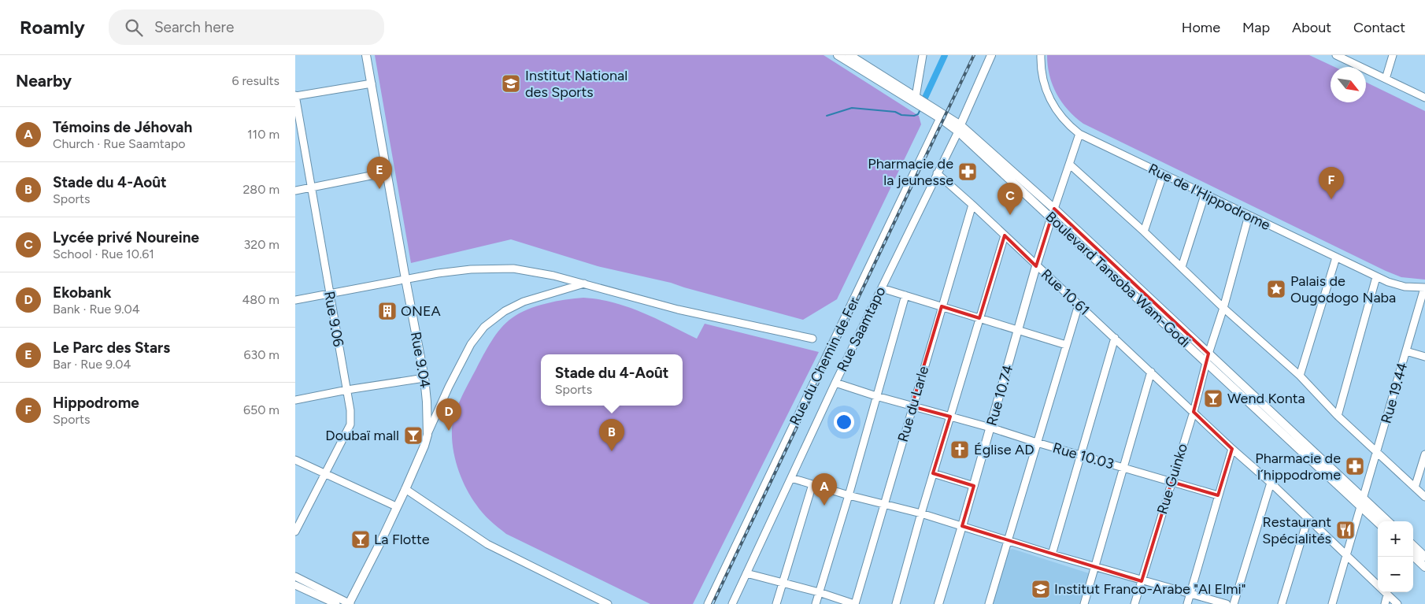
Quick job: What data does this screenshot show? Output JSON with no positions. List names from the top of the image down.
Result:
{
  "streets": {
    "main road": [
      "Boulevard Tansoba Wam-Godi",
      "Rue Saamtapo",
      "Rue 9.04",
      "Rue 10.74"
    ],
    "street": [
      "Rue de l'Hippodrome",
      "Rue 10.61",
      "Rue 9.06",
      "Rue du Chemin de Fer",
      "Rue 19.44",
      "Rue du Larle",
      "Rue 10.03",
      "Rue Guinko"
    ]
  },
  "crossings": [
    ["Rue de l'Hippodrome", "Rue 19.44"],
    ["Rue de l'Hippodrome", "Rue Guinko"],
    ["Boulevard Tansoba Wam-Godi", "Rue Saamtapo"],
    ["Boulevard Tansoba Wam-Godi", "Rue du Chemin de Fer"],
    ["Boulevard Tansoba Wam-Godi", "Rue 19.44"],
    ["Boulevard Tansoba Wam-Godi", "Rue 10.74"],
    ["Boulevard Tansoba Wam-Godi", "Rue Guinko"],
    ["Rue 10.61", "Rue Saamtapo"],
    ["Rue 10.61", "Rue 19.44"],
    ["Rue 10.61", "Rue 10.74"],
    ["Rue 10.61", "Rue du Larle"],
    ["Rue 10.61", "Rue Guinko"],
    ["Rue Saamtapo", "Rue 10.03"],
    ["Rue 10.74", "Rue 10.03"],
    ["Rue du Larle", "Rue 10.03"],
    ["Rue 10.03", "Rue Guinko"]
  ],
  "places": {
    "school or university": ["Institut National des Sports", "Institut Franco-Arabe \"Al Elmi\""],
    "pharmacy": ["Pharmacie de la jeunesse", "Pharmacie de l´hippodrome"],
    "place": ["Palais de Ougodogo Naba"],
    "building": ["ONEA"],
    "bar": ["Wend Konta", "Doubaï mall", "La Flotte"],
    "church": ["Église AD"],
    "restaurant": ["Restaurant Spécialités"]
  },
  "north": "bottom right",
  "page": {
    "header": "Roamly",
    "search": "Search here",
    "nav": [
      "Home",
      "Map",
      "About",
      "Contact"
    ],
    "heading": ["Nearby", "6 results"],
    "list": [
      {
        "mark": "A",
        "name": "Témoins de Jéhovah",
        "note": "Church · Rue Saamtapo",
        "value": "110 m"
      },
      {
        "mark": "B",
        "name": "Stade du 4-Août",
        "note": "Sports",
        "value": "280 m"
      },
      {
        "mark": "C",
        "name": "Lycée privé Noureine",
        "note": "School · Rue 10.61",
        "value": "320 m"
      },
      {
        "mark": "D",
        "name": "Ekobank",
        "note": "Bank · Rue 9.04",
        "value": "480 m"
      },
      {
        "mark": "E",
        "name": "Le Parc des Stars",
        "note": "Bar · Rue 9.04",
        "value": "630 m"
      },
      {
        "mark": "F",
        "name": "Hippodrome",
        "note": "Sports",
        "value": "650 m"
      }
    ],
    "pins": [
      "E",
      "F",
      "C",
      "D",
      "B",
      "A"
    ],
    "popup": ["Stade du 4-Août", "Sports"],
    "map_buttons": ["+", "−"]
  }
}
